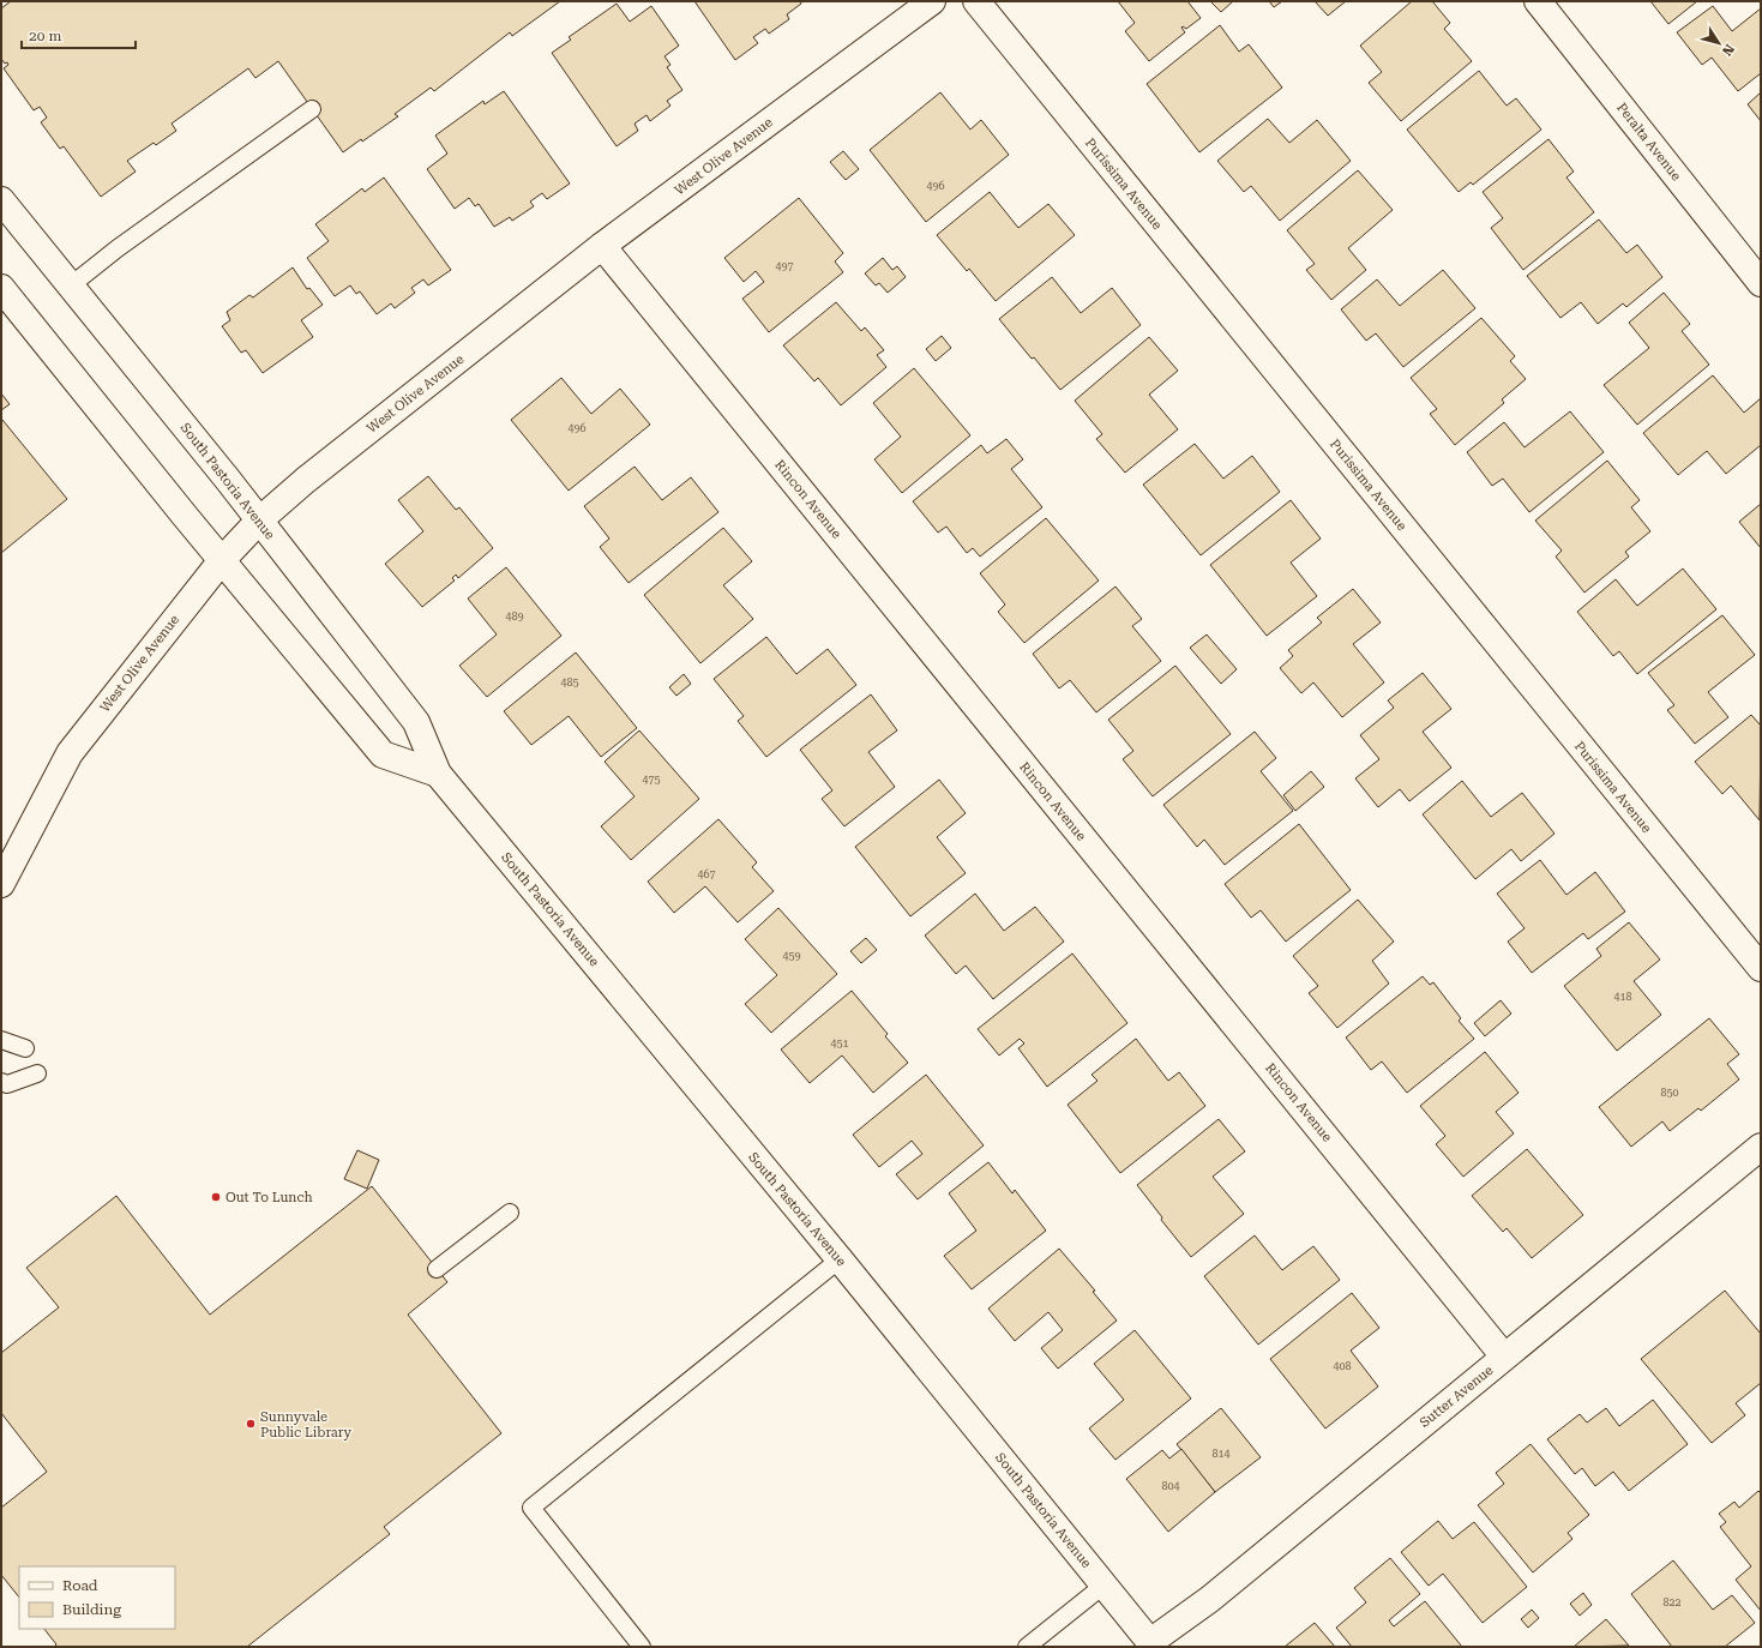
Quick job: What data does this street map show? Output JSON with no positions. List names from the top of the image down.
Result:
{
  "streets": {
    "street": [
      "Peralta Avenue",
      "West Olive Avenue",
      "Purissima Avenue",
      "South Pastoria Avenue",
      "Rincon Avenue",
      "Sutter Avenue"
    ]
  },
  "crossings": [
    ["West Olive Avenue", "South Pastoria Avenue"],
    ["West Olive Avenue", "Rincon Avenue"],
    ["South Pastoria Avenue", "Sutter Avenue"],
    ["Rincon Avenue", "Sutter Avenue"]
  ],
  "places": ["Out To Lunch", "Sunnyvale Public Library"],
  "house_numbers": [
    "496",
    "497",
    "496",
    "489",
    "485",
    "475",
    "467",
    "459",
    "418",
    "451",
    "850",
    "408",
    "814",
    "804",
    "822"
  ],
  "legend": ["Road", "Building"],
  "scale_bar": "20 m",
  "north": "bottom right"
}
